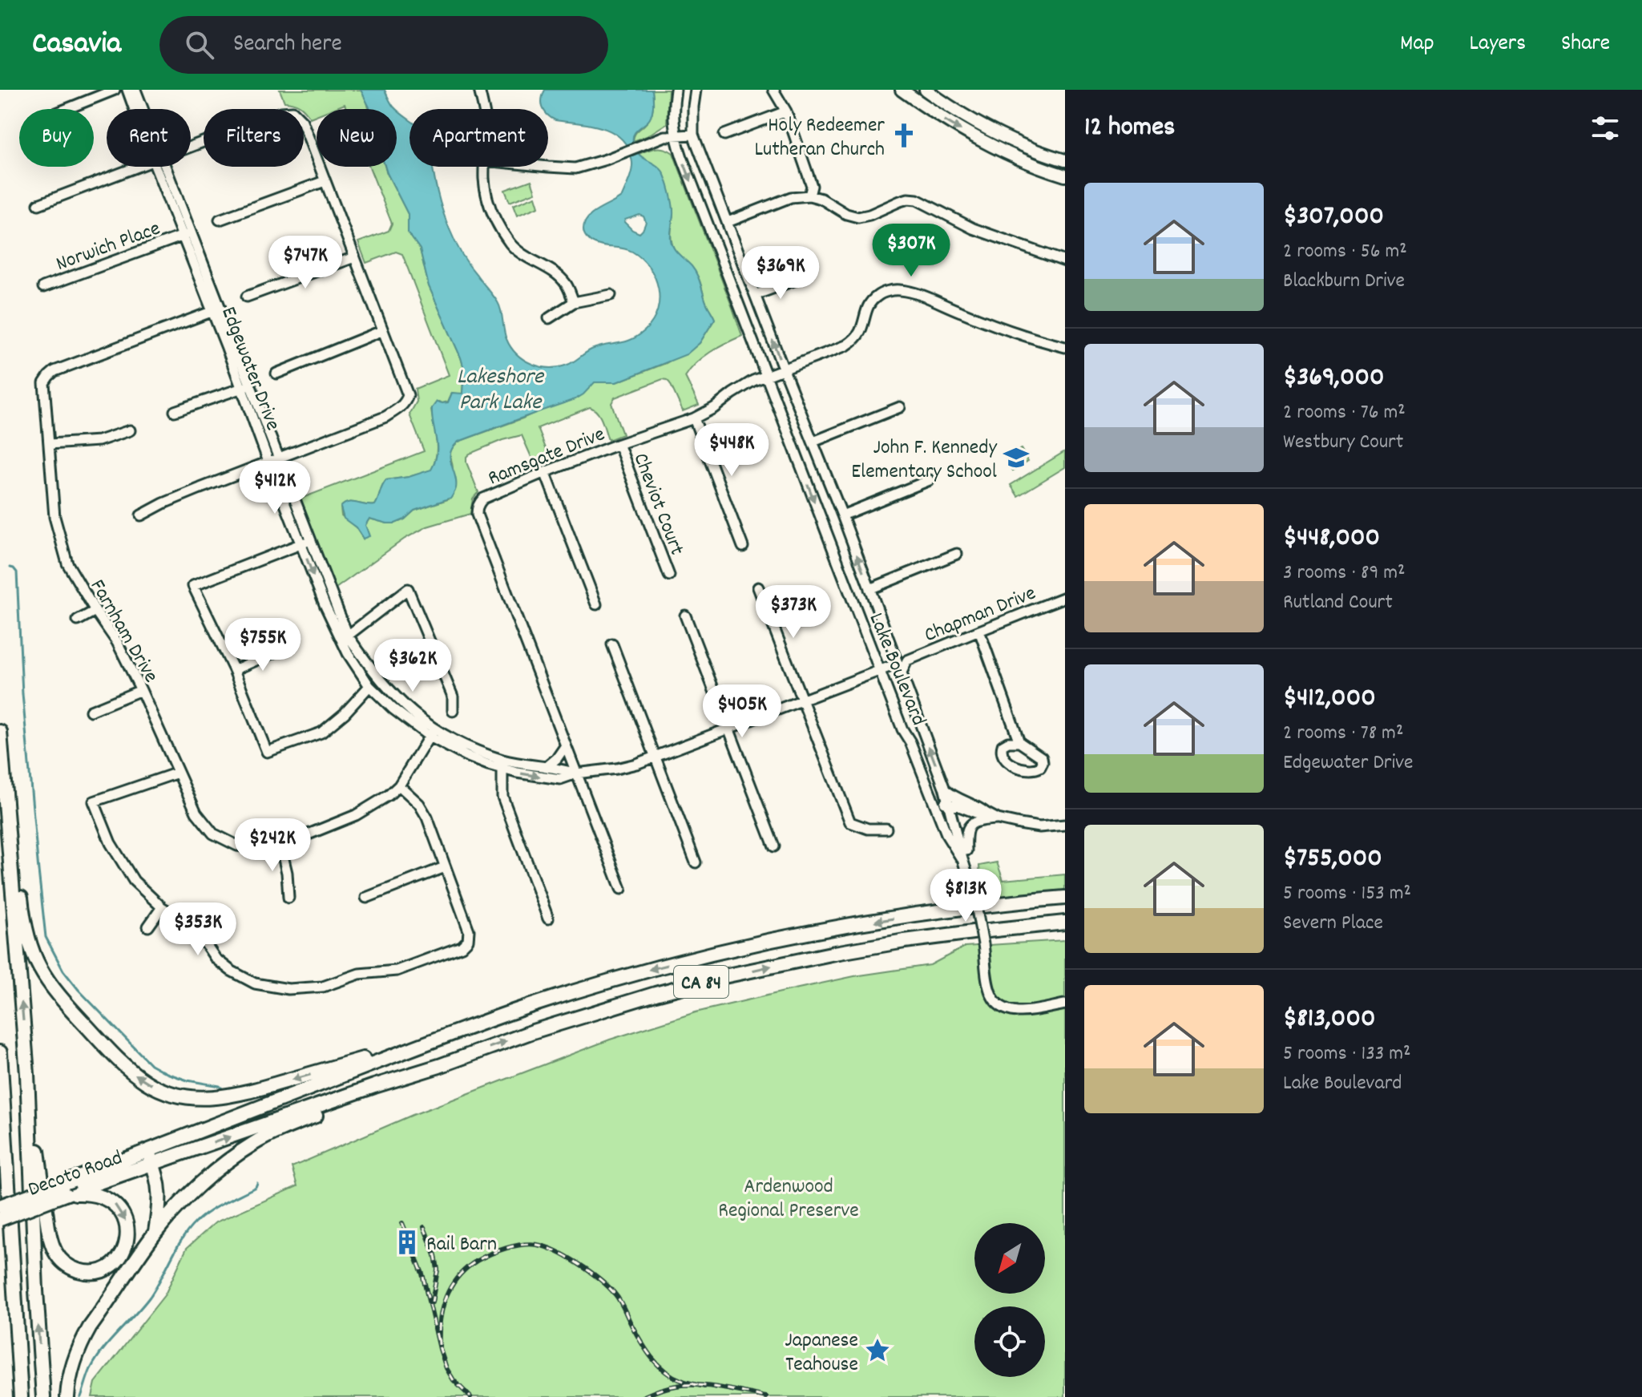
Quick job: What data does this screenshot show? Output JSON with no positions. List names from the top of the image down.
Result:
{
  "streets": {
    "highway": ["CA 84", "Decoto Road"],
    "street": [
      "Norwich Place",
      "Edgewater Drive",
      "Ramsgate Drive",
      "Cheviot Court",
      "Chapman Drive",
      "Farnham Drive",
      "Lake Boulevard"
    ]
  },
  "crossings": [
    ["Norwich Place", "Edgewater Drive"],
    ["Edgewater Drive", "Ramsgate Drive"],
    ["Edgewater Drive", "Chapman Drive"],
    ["Edgewater Drive", "Farnham Drive"],
    ["Edgewater Drive", "Lake Boulevard"],
    ["Ramsgate Drive", "Cheviot Court"],
    ["Ramsgate Drive", "Lake Boulevard"],
    ["Chapman Drive", "Lake Boulevard"],
    ["CA 84", "Decoto Road"]
  ],
  "water": ["Lakeshore Park Lake"],
  "parks": ["Ardenwood Regional Preserve"],
  "places": {
    "church": ["Holy Redeemer Lutheran Church"],
    "school or university": ["John F. Kennedy Elementary School"],
    "building": ["Rail Barn"],
    "place": ["Japanese Teahouse"]
  },
  "north": "bottom left",
  "page": {
    "header": "Casavia",
    "search": "Search here",
    "nav": ["Map", "Layers", "Share"],
    "heading": "12 homes",
    "chip": [
      "Buy",
      "Rent",
      "Filters",
      "New",
      "Apartment"
    ],
    "list": [
      {
        "name": "$307,000",
        "note": "2 rooms · 56 m² · Blackburn Drive"
      },
      {
        "name": "$369,000",
        "note": "2 rooms · 76 m² · Westbury Court"
      },
      {
        "name": "$448,000",
        "note": "3 rooms · 89 m² · Rutland Court"
      },
      {
        "name": "$412,000",
        "note": "2 rooms · 78 m² · Edgewater Drive"
      },
      {
        "name": "$755,000",
        "note": "5 rooms · 153 m² · Severn Place"
      },
      {
        "name": "$813,000",
        "note": "5 rooms · 133 m² · Lake Boulevard"
      }
    ],
    "price": [
      "$307K",
      "$747K",
      "$369K",
      "$448K",
      "$412K",
      "$373K",
      "$755K",
      "$362K",
      "$405K",
      "$242K",
      "$813K",
      "$353K"
    ]
  }
}
